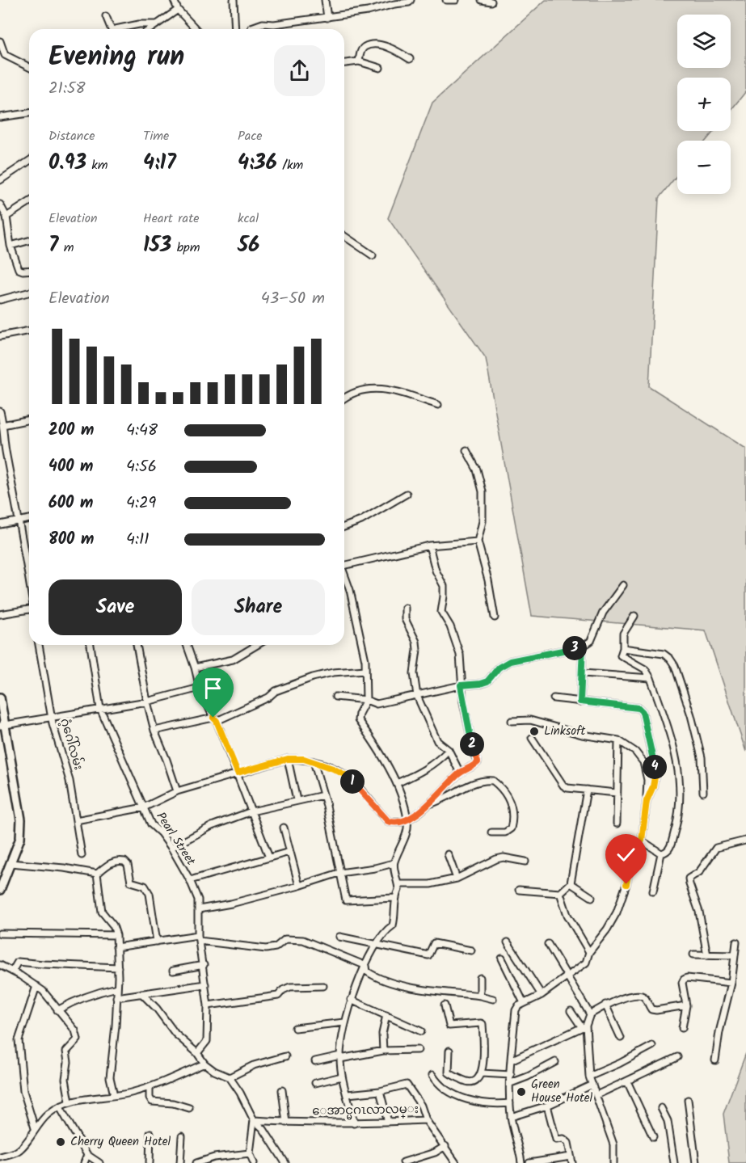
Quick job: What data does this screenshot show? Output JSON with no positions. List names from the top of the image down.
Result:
{
  "streets": {
    "street": ["ဂံ့ဂေါ်လမ်း", "Pearl Street", "ေအာင္မဂၤလာလမ္း"]
  },
  "places": ["Linksoft", "Green House Hotel", "Cherry Queen Hotel"],
  "page": {
    "map_buttons": ["+", "−"],
    "heading": ["Evening run", "21:58"],
    "stats": [
      ["Distance", "0.93 km"],
      ["Time", "4:17"],
      ["Pace", "4:36 /km"],
      ["Elevation", "7 m"],
      ["Heart rate", "153 bpm"],
      ["kcal", "56"]
    ],
    "chart": ["Elevation", "43–50 m"],
    "list": [
      {
        "name": "200 m",
        "note": "4:48"
      },
      {
        "name": "400 m",
        "note": "4:56"
      },
      {
        "name": "600 m",
        "note": "4:29"
      },
      {
        "name": "800 m",
        "note": "4:11"
      }
    ],
    "buttons": ["Save", "Share"],
    "pins": [
      "3",
      "2",
      "4",
      "1"
    ]
  }
}
